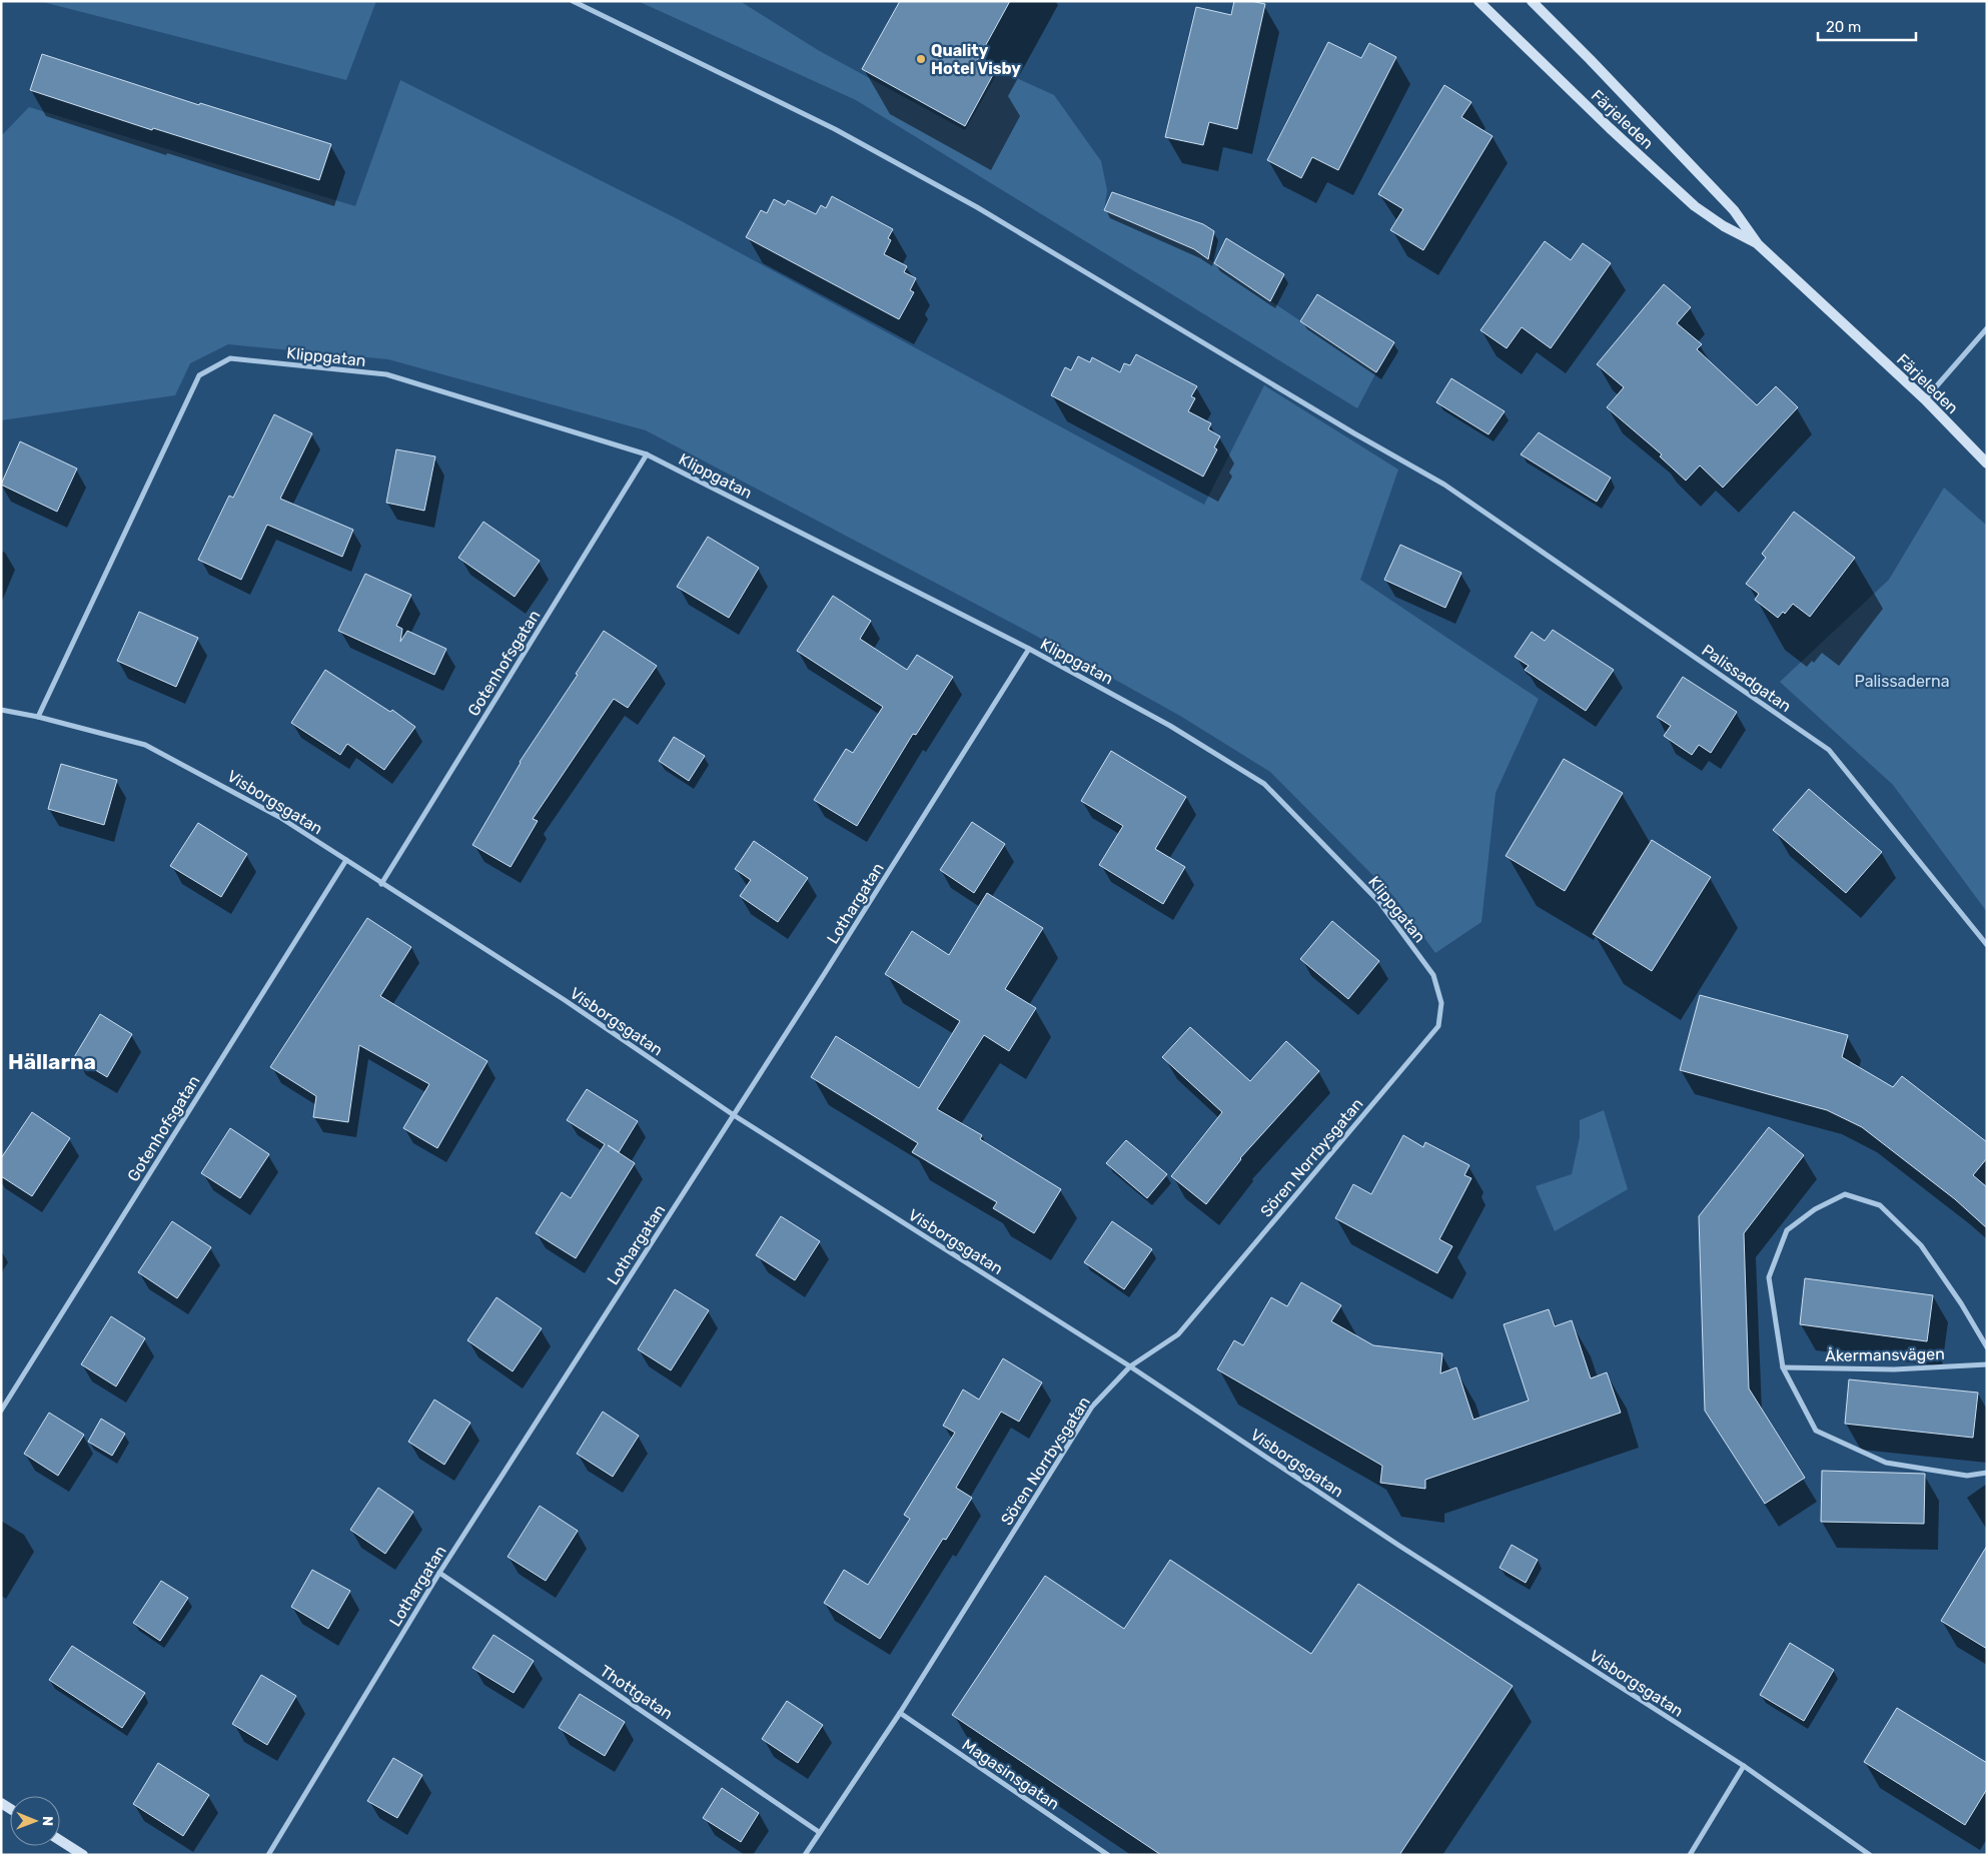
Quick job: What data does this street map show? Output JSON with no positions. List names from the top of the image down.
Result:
{
  "streets": {
    "street": [
      "Färjeleden",
      "Klippgatan",
      "Gotenhofsgatan",
      "Palissadgatan",
      "Visborgsgatan",
      "Lothargatan",
      "Sören Norrbysgatan",
      "Åkermansvägen",
      "Thottgatan",
      "Magasinsgatan"
    ]
  },
  "crossings": [
    ["Klippgatan", "Gotenhofsgatan"],
    ["Klippgatan", "Visborgsgatan"],
    ["Klippgatan", "Lothargatan"],
    ["Klippgatan", "Sören Norrbysgatan"],
    ["Gotenhofsgatan", "Visborgsgatan"],
    ["Visborgsgatan", "Lothargatan"],
    ["Visborgsgatan", "Sören Norrbysgatan"],
    ["Lothargatan", "Thottgatan"],
    ["Sören Norrbysgatan", "Thottgatan"],
    ["Sören Norrbysgatan", "Magasinsgatan"]
  ],
  "districts": ["Hällarna"],
  "parks": ["Palissaderna"],
  "places": ["Quality Hotel Visby"],
  "scale_bar": "20 m",
  "north": "right"
}
